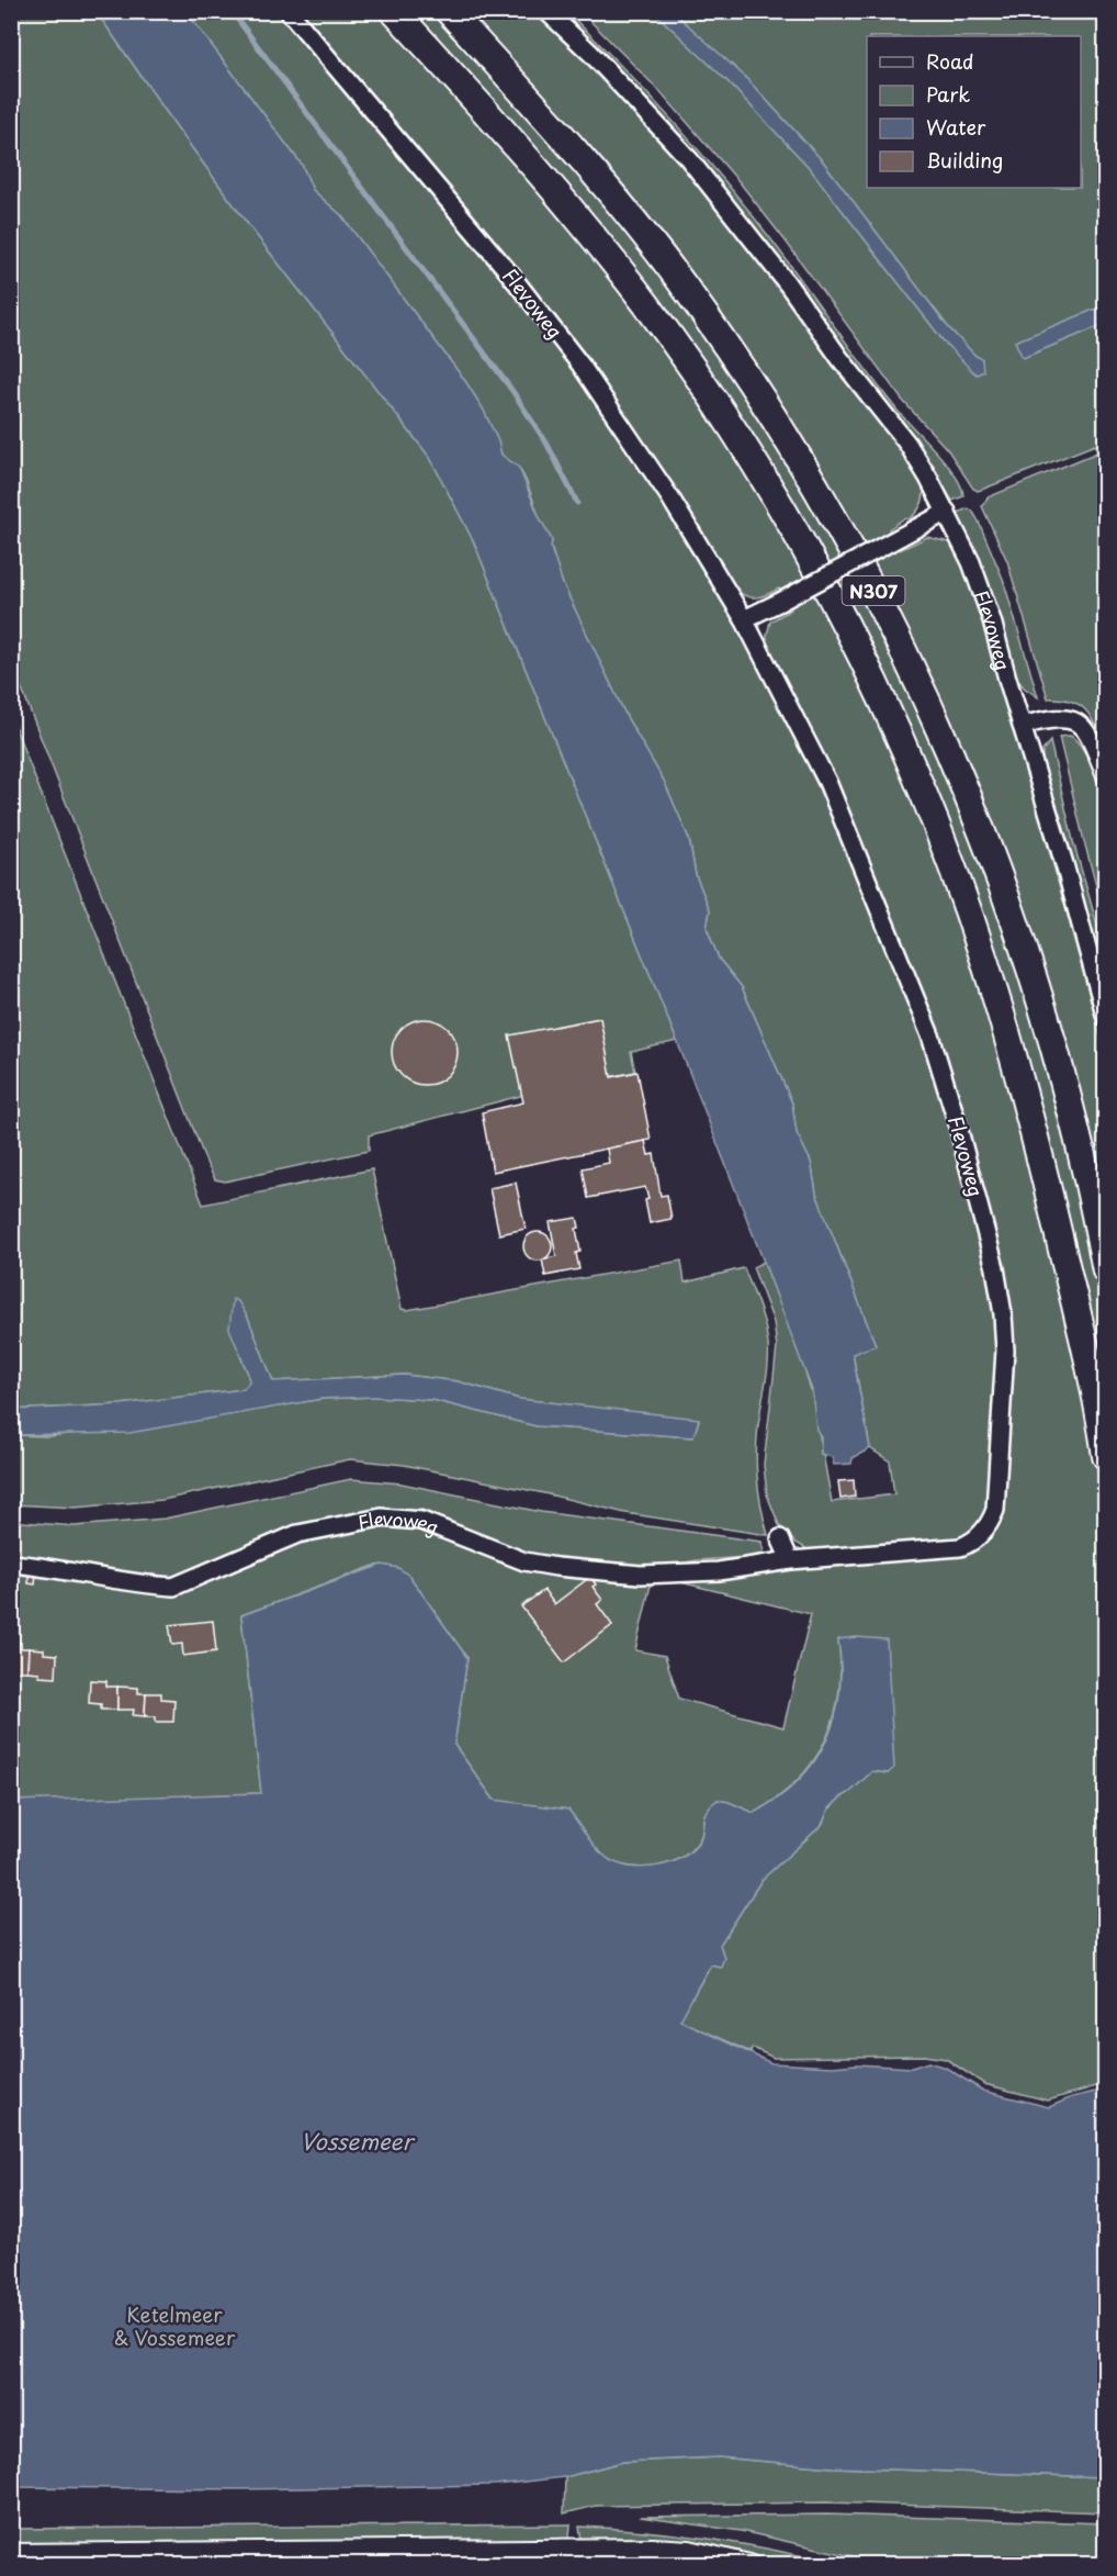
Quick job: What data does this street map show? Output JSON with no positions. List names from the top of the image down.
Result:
{
  "streets": {
    "highway": ["N307"],
    "street": ["Flevoweg"]
  },
  "water": ["Vossemeer"],
  "parks": ["Ketelmeer & Vossemeer"],
  "legend": [
    "Road",
    "Park",
    "Water",
    "Building"
  ]
}
